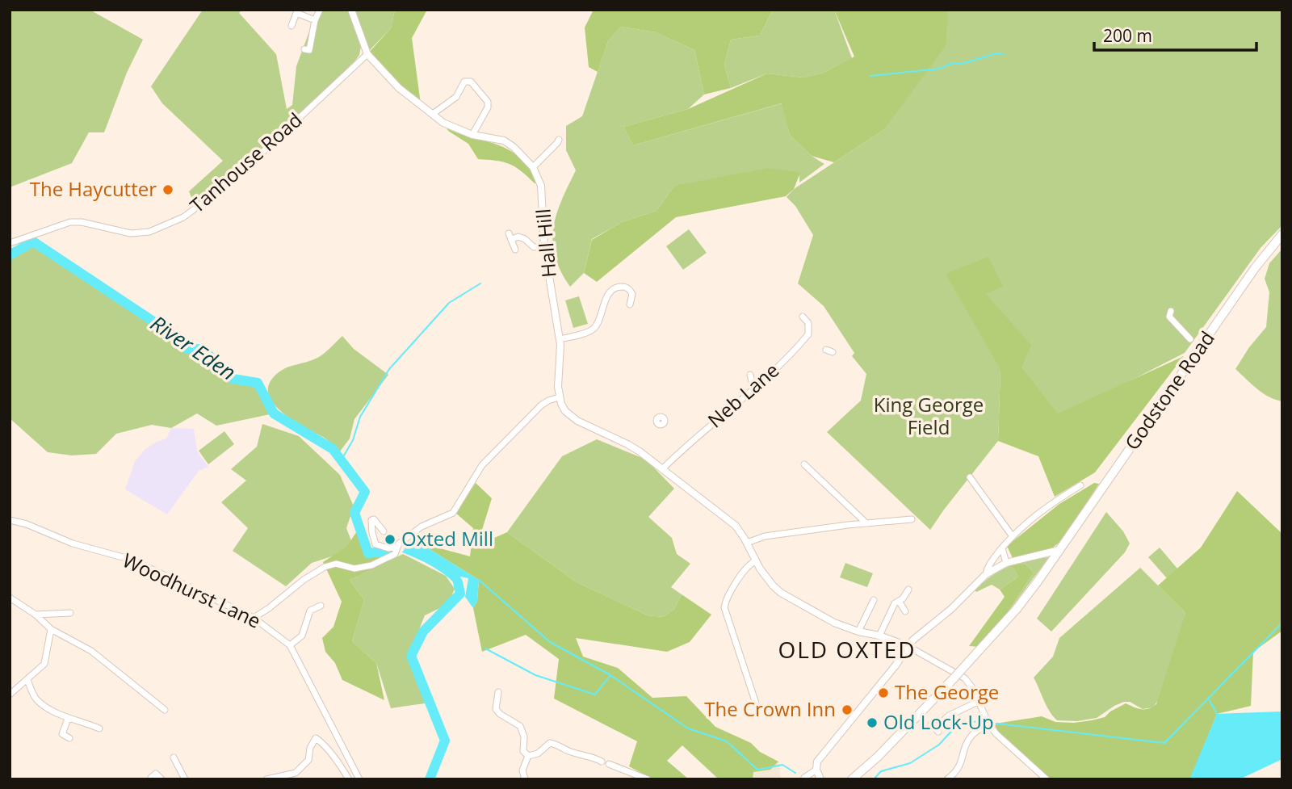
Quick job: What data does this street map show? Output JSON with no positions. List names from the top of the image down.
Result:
{
  "streets": {
    "main road": ["Godstone Road"],
    "street": [
      "Tanhouse Road",
      "Hall Hill",
      "Neb Lane",
      "Woodhurst Lane"
    ]
  },
  "crossings": [
    ["Tanhouse Road", "Hall Hill"]
  ],
  "districts": ["OLD OXTED"],
  "water": ["River Eden"],
  "parks": ["King George Field"],
  "places": [
    "The Haycutter",
    "Oxted Mill",
    "The George",
    "The Crown Inn",
    "Old Lock-Up"
  ],
  "scale_bar": "200 m"
}
